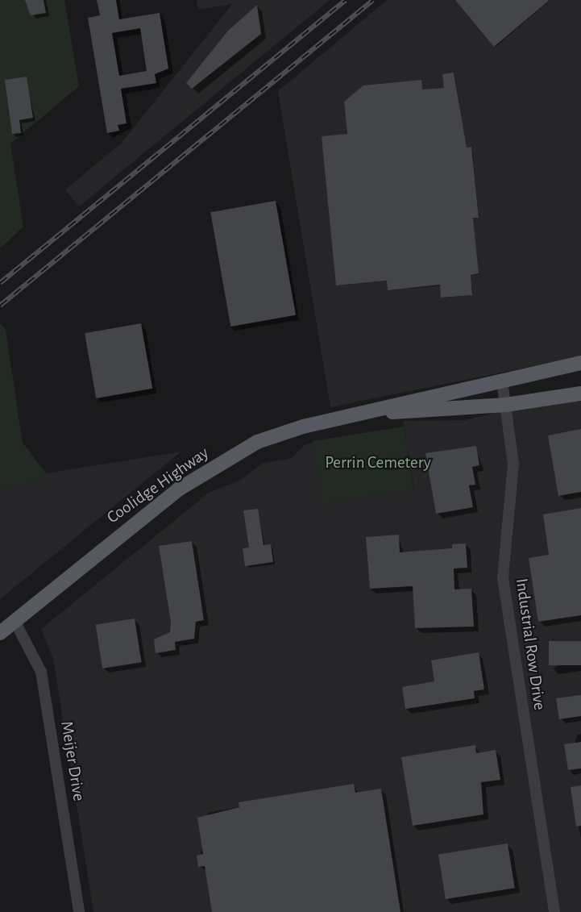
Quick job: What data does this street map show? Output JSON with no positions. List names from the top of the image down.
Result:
{
  "streets": {
    "main road": ["Coolidge Highway"],
    "street": ["Industrial Row Drive", "Meijer Drive"]
  },
  "crossings": [
    ["Coolidge Highway", "Industrial Row Drive"],
    ["Coolidge Highway", "Meijer Drive"]
  ],
  "parks": ["Perrin Cemetery"]
}
